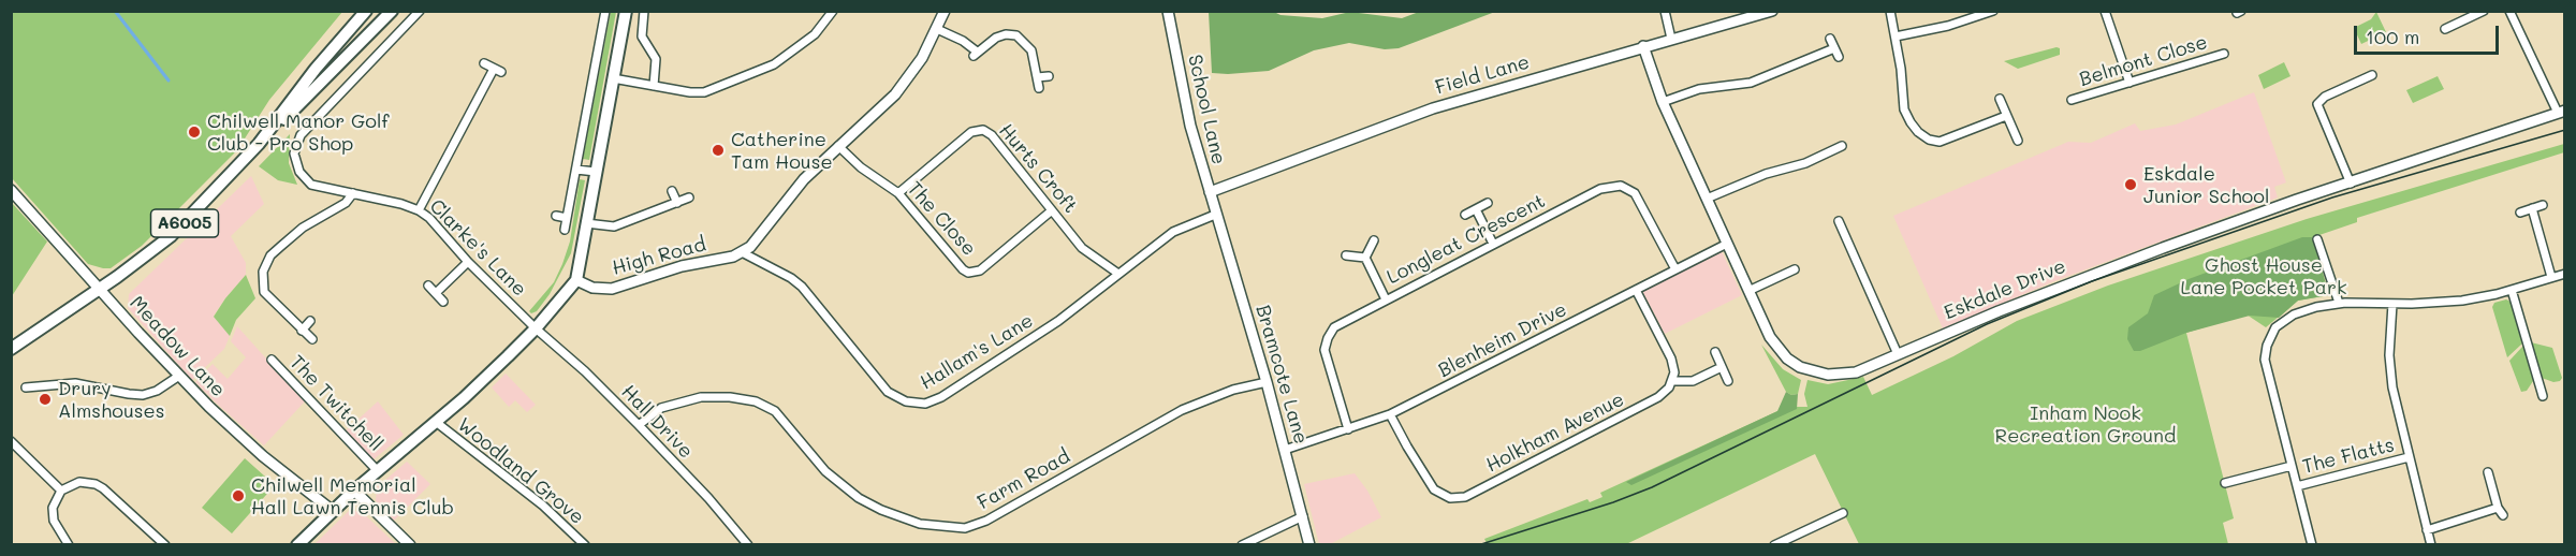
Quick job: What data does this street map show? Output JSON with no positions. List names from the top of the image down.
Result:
{
  "streets": {
    "main road": ["A6005"],
    "street": [
      "Belmont Close",
      "Field Lane",
      "School Lane",
      "Hurts Croft",
      "The Close",
      "Longleat Crescent",
      "Clarke's Lane",
      "High Road",
      "Eskdale Drive",
      "Blenheim Drive",
      "Meadow Lane",
      "Hallam's Lane",
      "Bramcote Lane",
      "The Twitchell",
      "Hall Drive",
      "Holkham Avenue",
      "The Flatts",
      "Woodland Grove",
      "Farm Road"
    ]
  },
  "crossings": [
    ["Field Lane", "School Lane"],
    ["Field Lane", "Eskdale Drive"],
    ["School Lane", "Hallam's Lane"],
    ["School Lane", "Bramcote Lane"],
    ["Hurts Croft", "The Close"],
    ["Hurts Croft", "Hallam's Lane"],
    ["The Close", "High Road"],
    ["A6005", "Meadow Lane"],
    ["Longleat Crescent", "Blenheim Drive"],
    ["Clarke's Lane", "Hall Drive"],
    ["High Road", "Hallam's Lane"],
    ["Eskdale Drive", "Blenheim Drive"],
    ["Blenheim Drive", "Bramcote Lane"],
    ["Blenheim Drive", "Holkham Avenue"],
    ["Hallam's Lane", "Bramcote Lane"],
    ["Bramcote Lane", "Farm Road"],
    ["Hall Drive", "Farm Road"]
  ],
  "parks": ["Ghost House Lane Pocket Park", "Inham Nook Recreation Ground"],
  "places": [
    "Chilwell Manor Golf Club - Pro Shop",
    "Catherine Tam House",
    "Eskdale Junior School",
    "Drury Almshouses",
    "Chilwell Memorial Hall Lawn Tennis Club"
  ],
  "scale_bar": "100 m"
}
